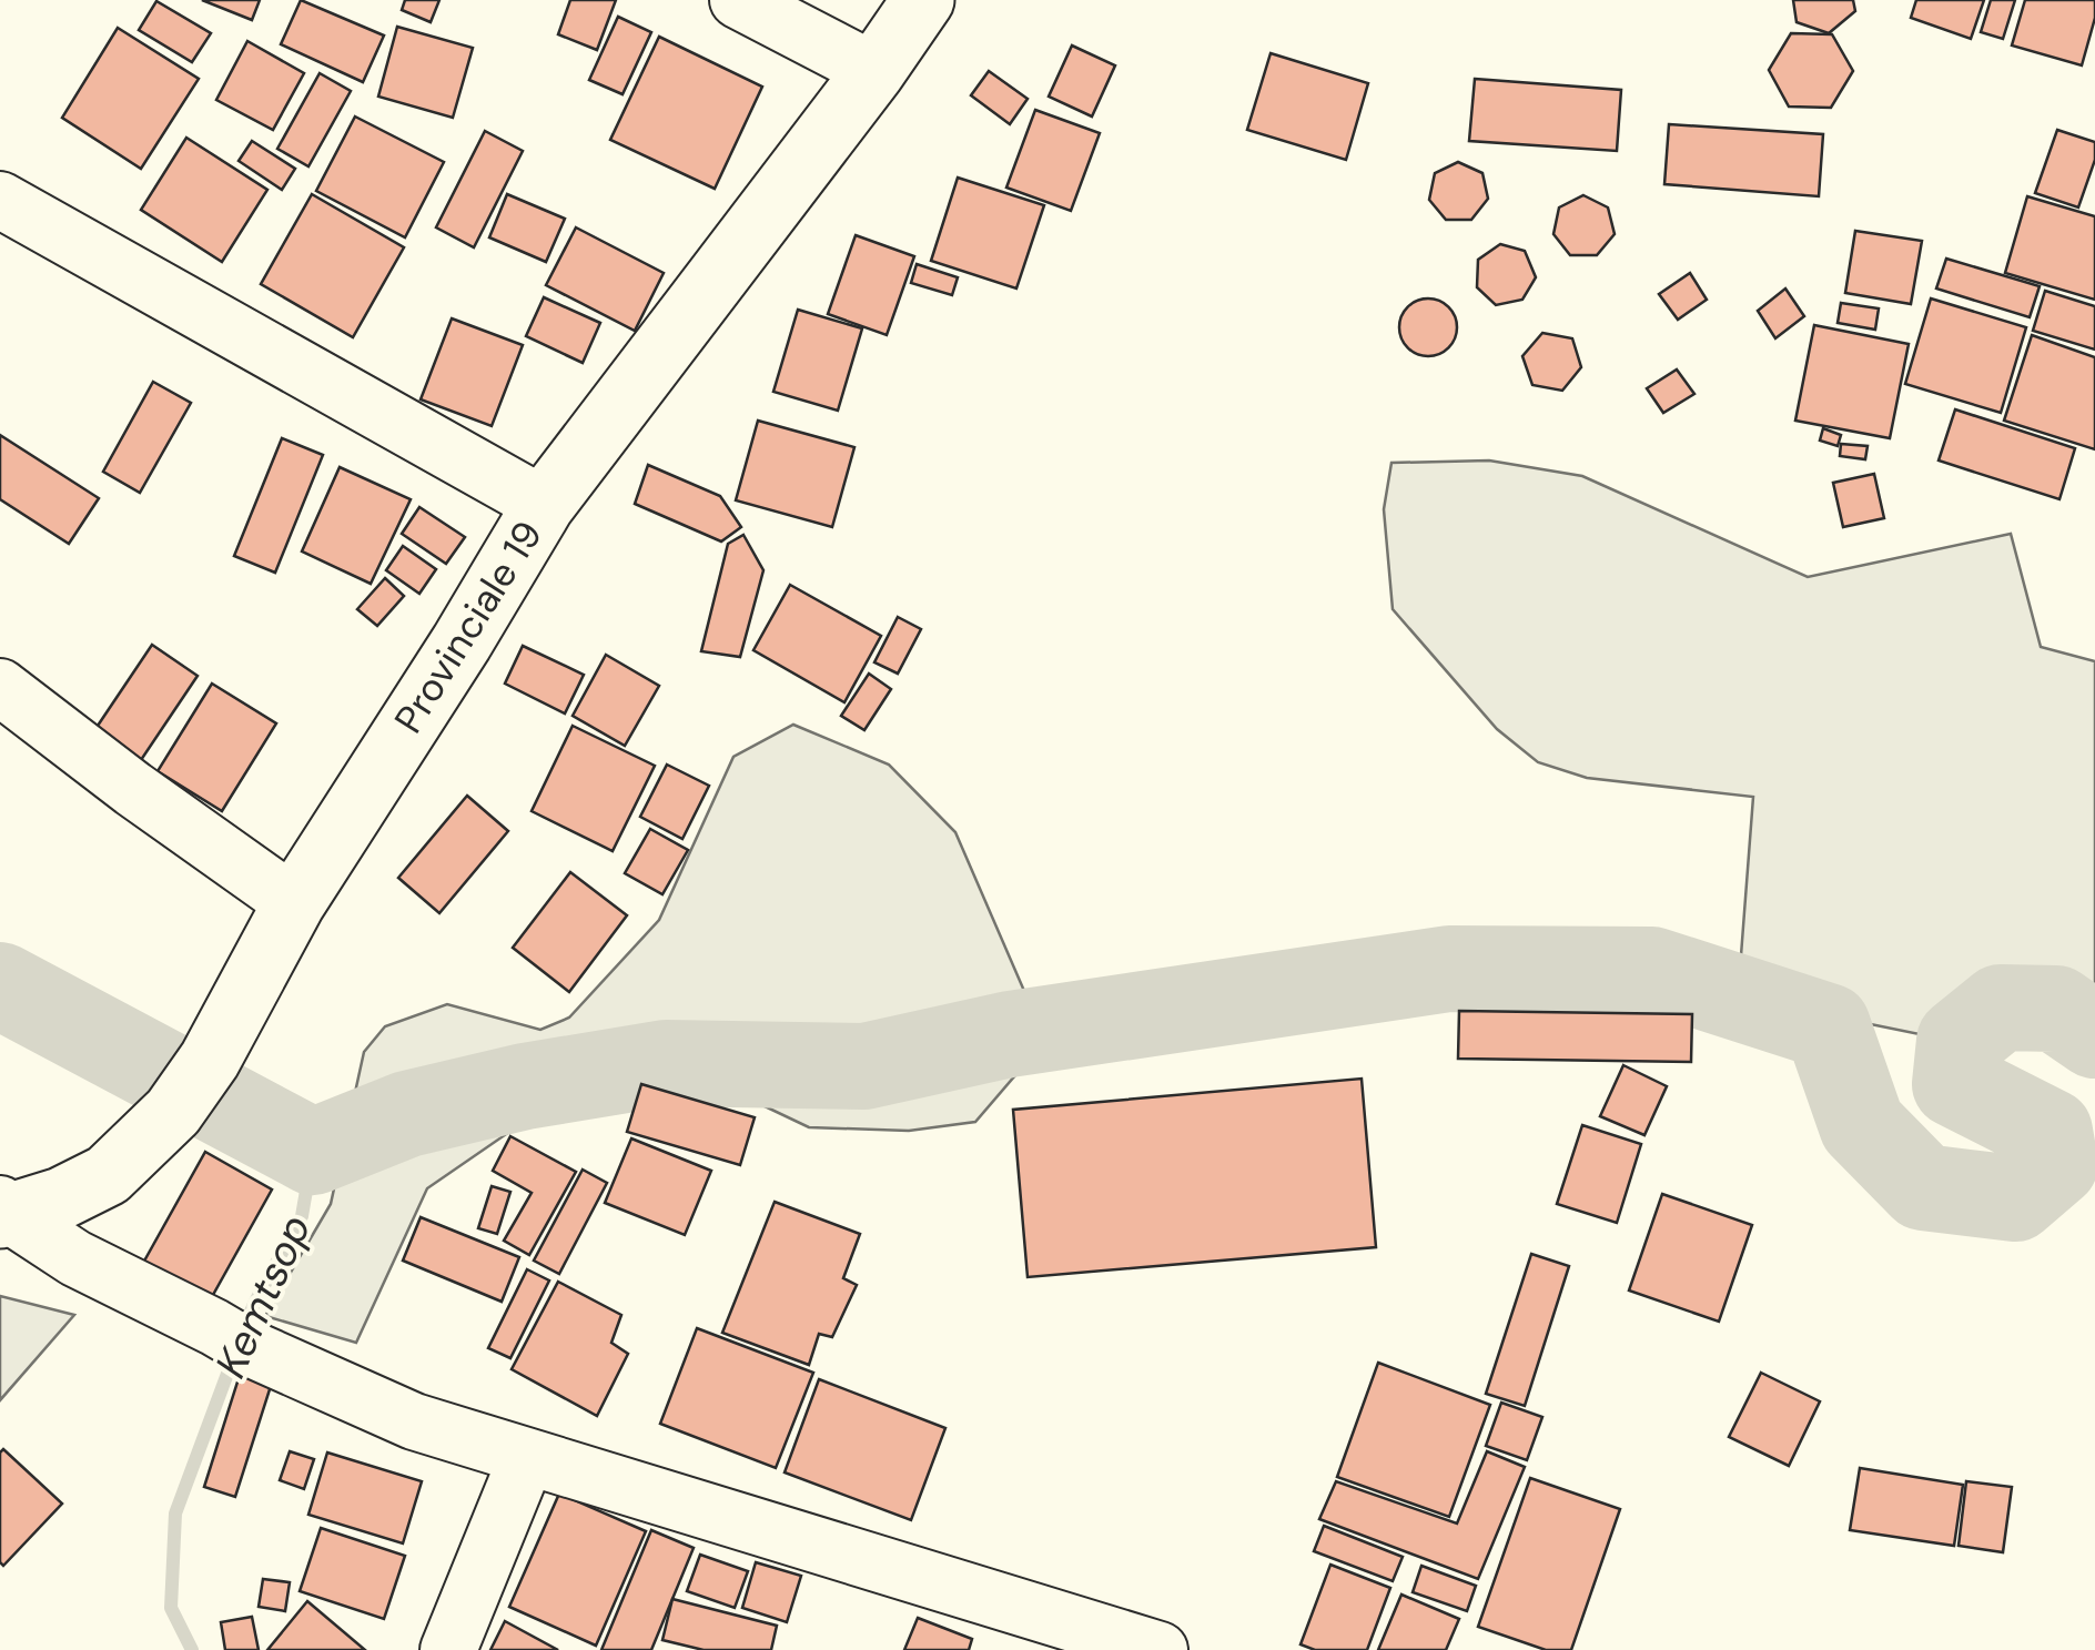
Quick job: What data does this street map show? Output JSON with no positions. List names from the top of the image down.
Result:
{
  "streets": {
    "main road": ["Provinciale 19"]
  },
  "water": ["Kemtsop"]
}
